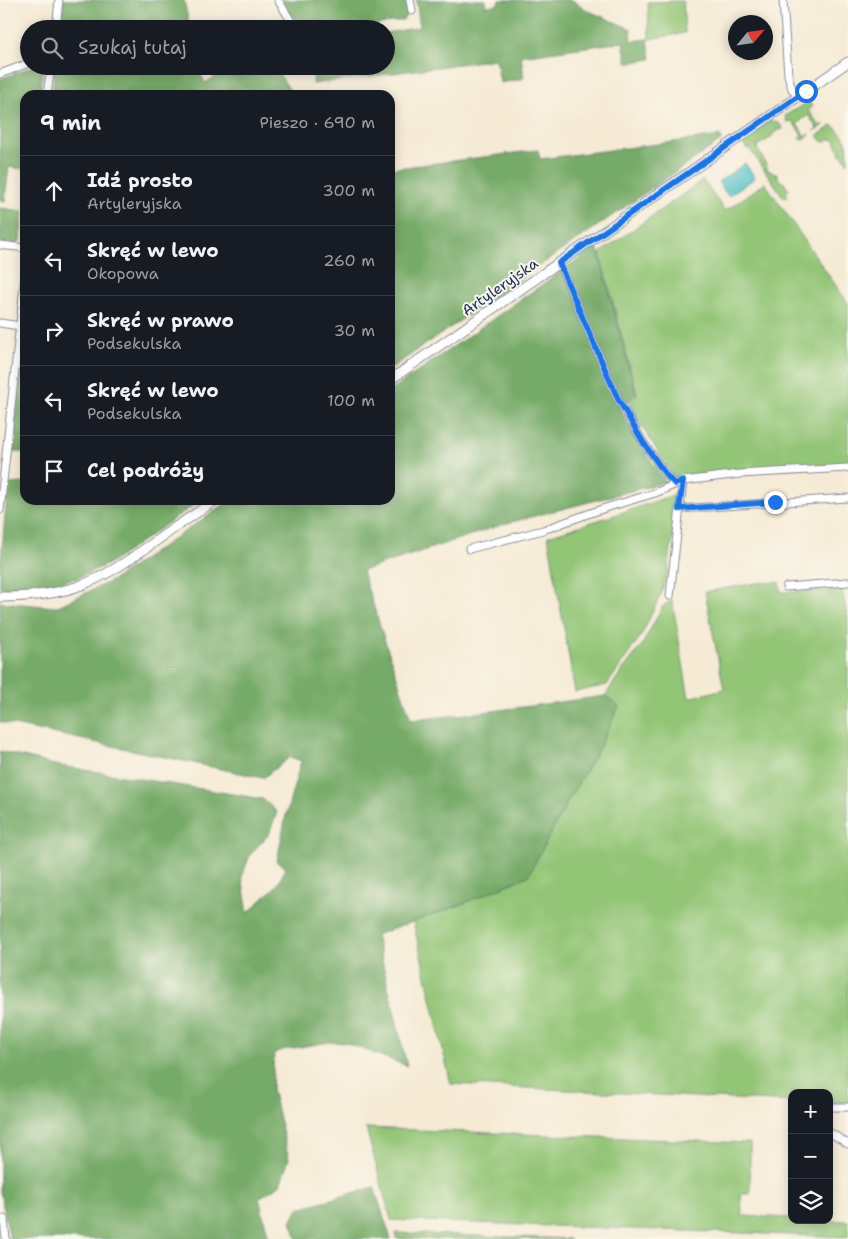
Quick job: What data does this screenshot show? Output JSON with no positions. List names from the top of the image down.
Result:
{
  "streets": {
    "street": ["Artyleryjska"]
  },
  "north": "top right",
  "page": {
    "search": "Szukaj tutaj",
    "heading": ["9 min", "Pieszo · 690 m"],
    "list": [
      ["Idź prosto", "Artyleryjska", "300 m"],
      ["Skręć w lewo", "Okopowa", "260 m"],
      ["Skręć w prawo", "Podsekulska", "30 m"],
      ["Skręć w lewo", "Podsekulska", "100 m"],
      "Cel podróży"
    ],
    "map_buttons": ["+", "−"]
  }
}
